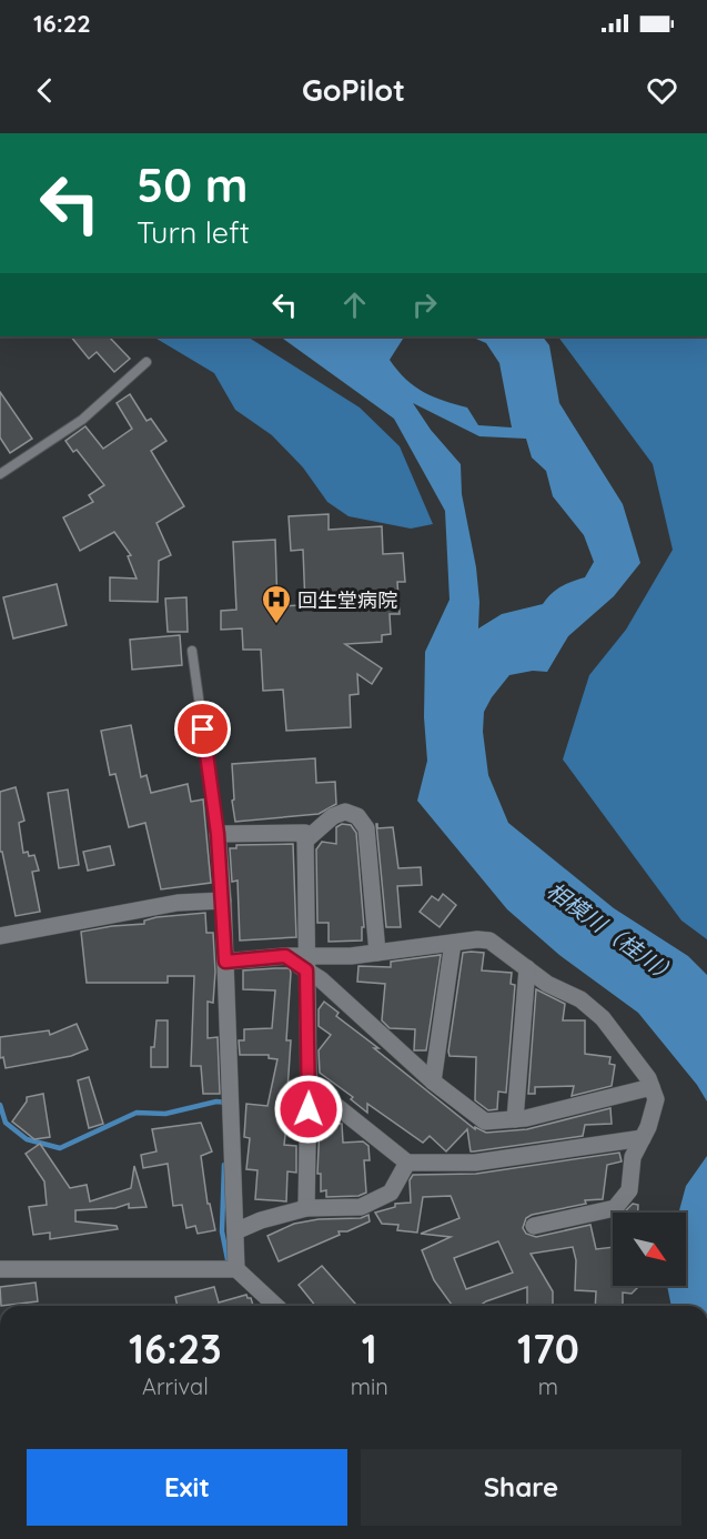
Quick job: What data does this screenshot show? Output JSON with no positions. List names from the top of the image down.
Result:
{
  "water": ["相模川（桂川）"],
  "places": {
    "hospital": ["回生堂病院"]
  },
  "north": "bottom right",
  "page": {
    "status": "16:22",
    "header": "GoPilot",
    "turn": ["50 m", "Turn left"],
    "eta": [
      "16:23",
      "Arrival",
      "1",
      "min",
      "170",
      "m"
    ],
    "buttons": ["Exit", "Share"]
  }
}
